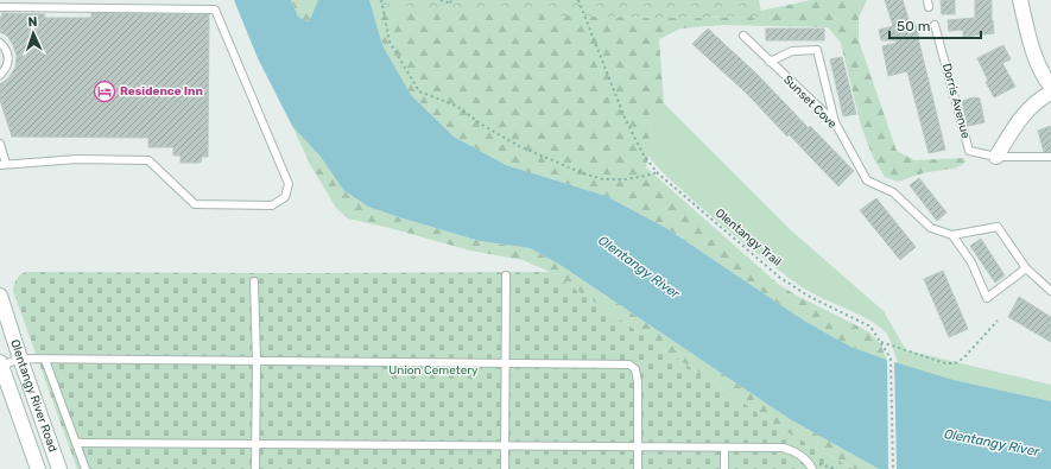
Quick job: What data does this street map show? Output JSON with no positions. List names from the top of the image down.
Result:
{
  "streets": {
    "main road": ["Olentangy River Road"],
    "lane": ["Dorris Avenue", "Sunset Cove"],
    "path": ["Olentangy Trail"]
  },
  "water": ["Olentangy River"],
  "parks": ["Union Cemetery"],
  "places": {
    "hotel": ["Residence Inn"]
  },
  "scale_bar": "50 m",
  "north": "top"
}
